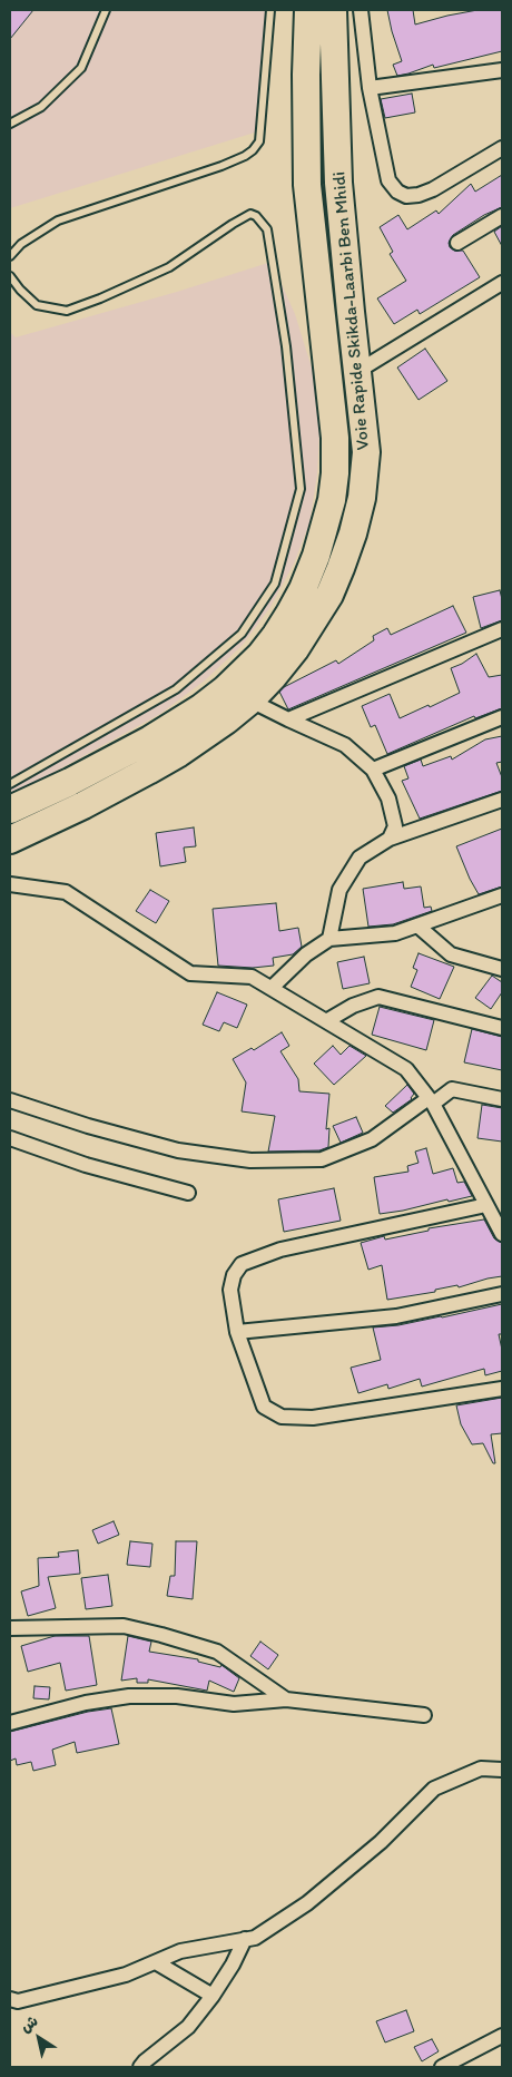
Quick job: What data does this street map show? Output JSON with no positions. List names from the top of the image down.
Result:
{
  "streets": {
    "highway": ["Voie Rapide Skikda-Laarbi Ben Mhidi"]
  },
  "north": "top left"
}
